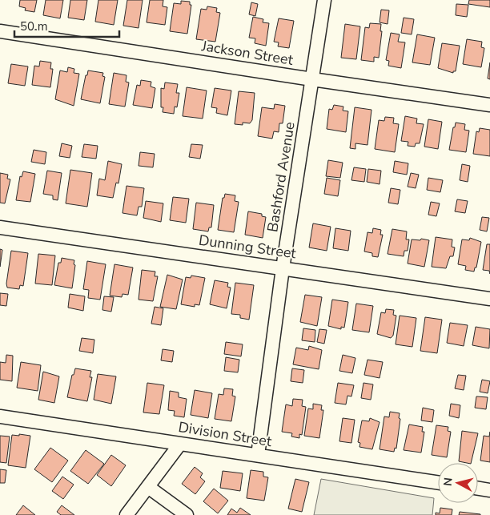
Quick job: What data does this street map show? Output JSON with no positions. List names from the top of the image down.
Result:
{
  "streets": {
    "street": [
      "Jackson Street",
      "Bashford Avenue",
      "Dunning Street",
      "Division Street"
    ]
  },
  "crossings": [
    ["Jackson Street", "Bashford Avenue"],
    ["Bashford Avenue", "Dunning Street"],
    ["Bashford Avenue", "Division Street"]
  ],
  "scale_bar": "50 m",
  "north": "left"
}
